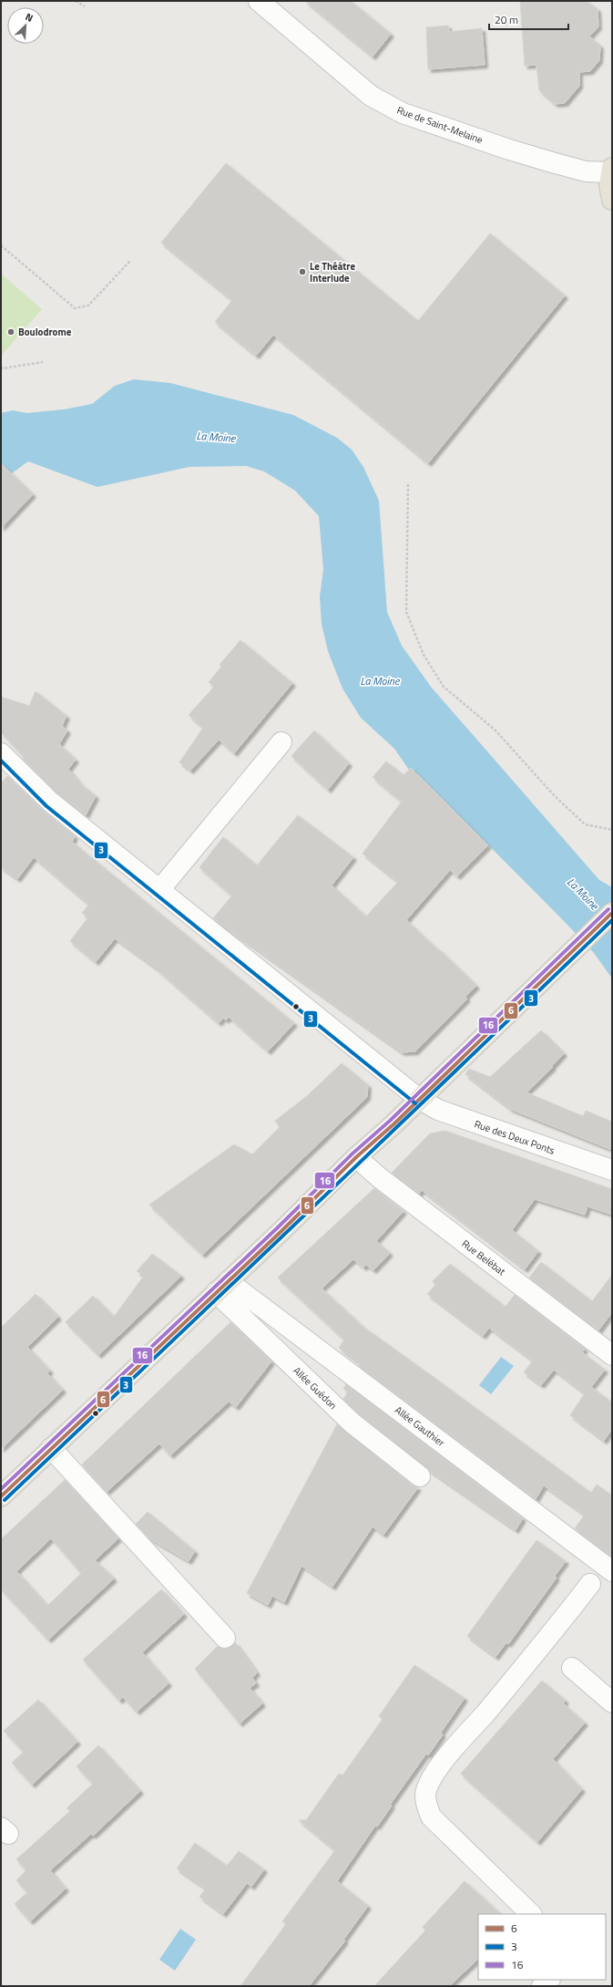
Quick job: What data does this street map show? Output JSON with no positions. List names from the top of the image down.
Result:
{
  "streets": {
    "street": [
      "Rue de Saint-Melaine",
      "Rue des Deux Ponts",
      "Rue Belébat",
      "Allée Guédon",
      "Allée Gauthier"
    ]
  },
  "crossings": [
    ["Allée Guédon", "Allée Gauthier"]
  ],
  "water": ["La Moine"],
  "places": ["Le Théâtre Interlude", "Boulodrome"],
  "lines": ["transit line 3", "transit line 16", "transit line 6"],
  "legend": ["6", "3", "16"],
  "scale_bar": "20 m",
  "north": "top right"
}
